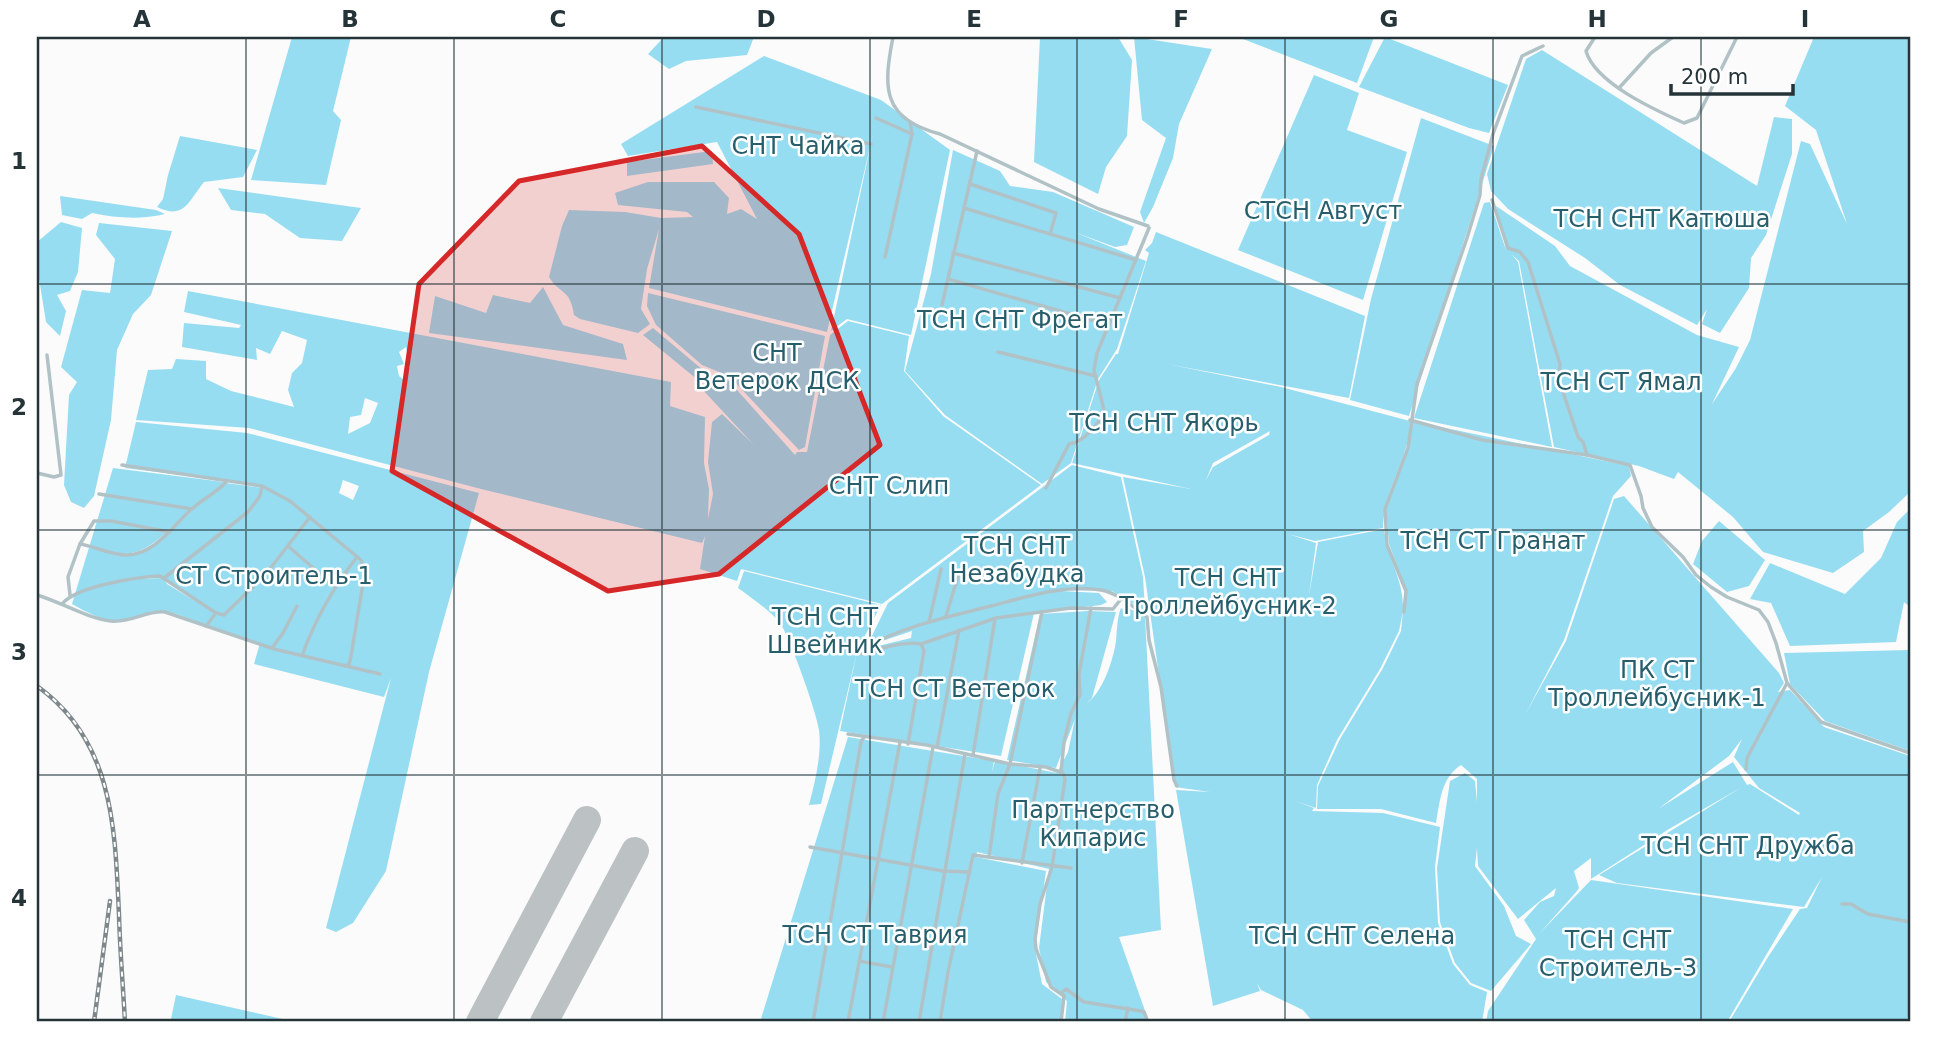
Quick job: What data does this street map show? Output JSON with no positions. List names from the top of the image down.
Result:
{
  "parks": [
    "СНТ Чайка",
    "СТСН Август",
    "ТСН СНТ Катюша",
    "ТСН СНТ Фрегат",
    "СНТ Ветерок ДСК",
    "ТСН СТ Ямал",
    "ТСН СНТ Якорь",
    "СНТ Слип",
    "ТСН СТ Гранат",
    "ТСН СНТ Незабудка",
    "СТ Строитель-1",
    "ТСН СНТ Троллейбусник-2",
    "ТСН СНТ Швейник",
    "ПК СТ Троллейбусник-1",
    "ТСН СТ Ветерок",
    "Партнерство Кипарис",
    "ТСН СНТ Дружба",
    "ТСН СТ Таврия",
    "ТСН СНТ Селена",
    "ТСН СНТ Строитель-3"
  ],
  "scale_bar": "200 m",
  "grid": {
    "columns": [
      "A",
      "B",
      "C",
      "D",
      "E",
      "F",
      "G",
      "H",
      "I"
    ],
    "rows": [
      "1",
      "2",
      "3",
      "4"
    ]
  }
}
